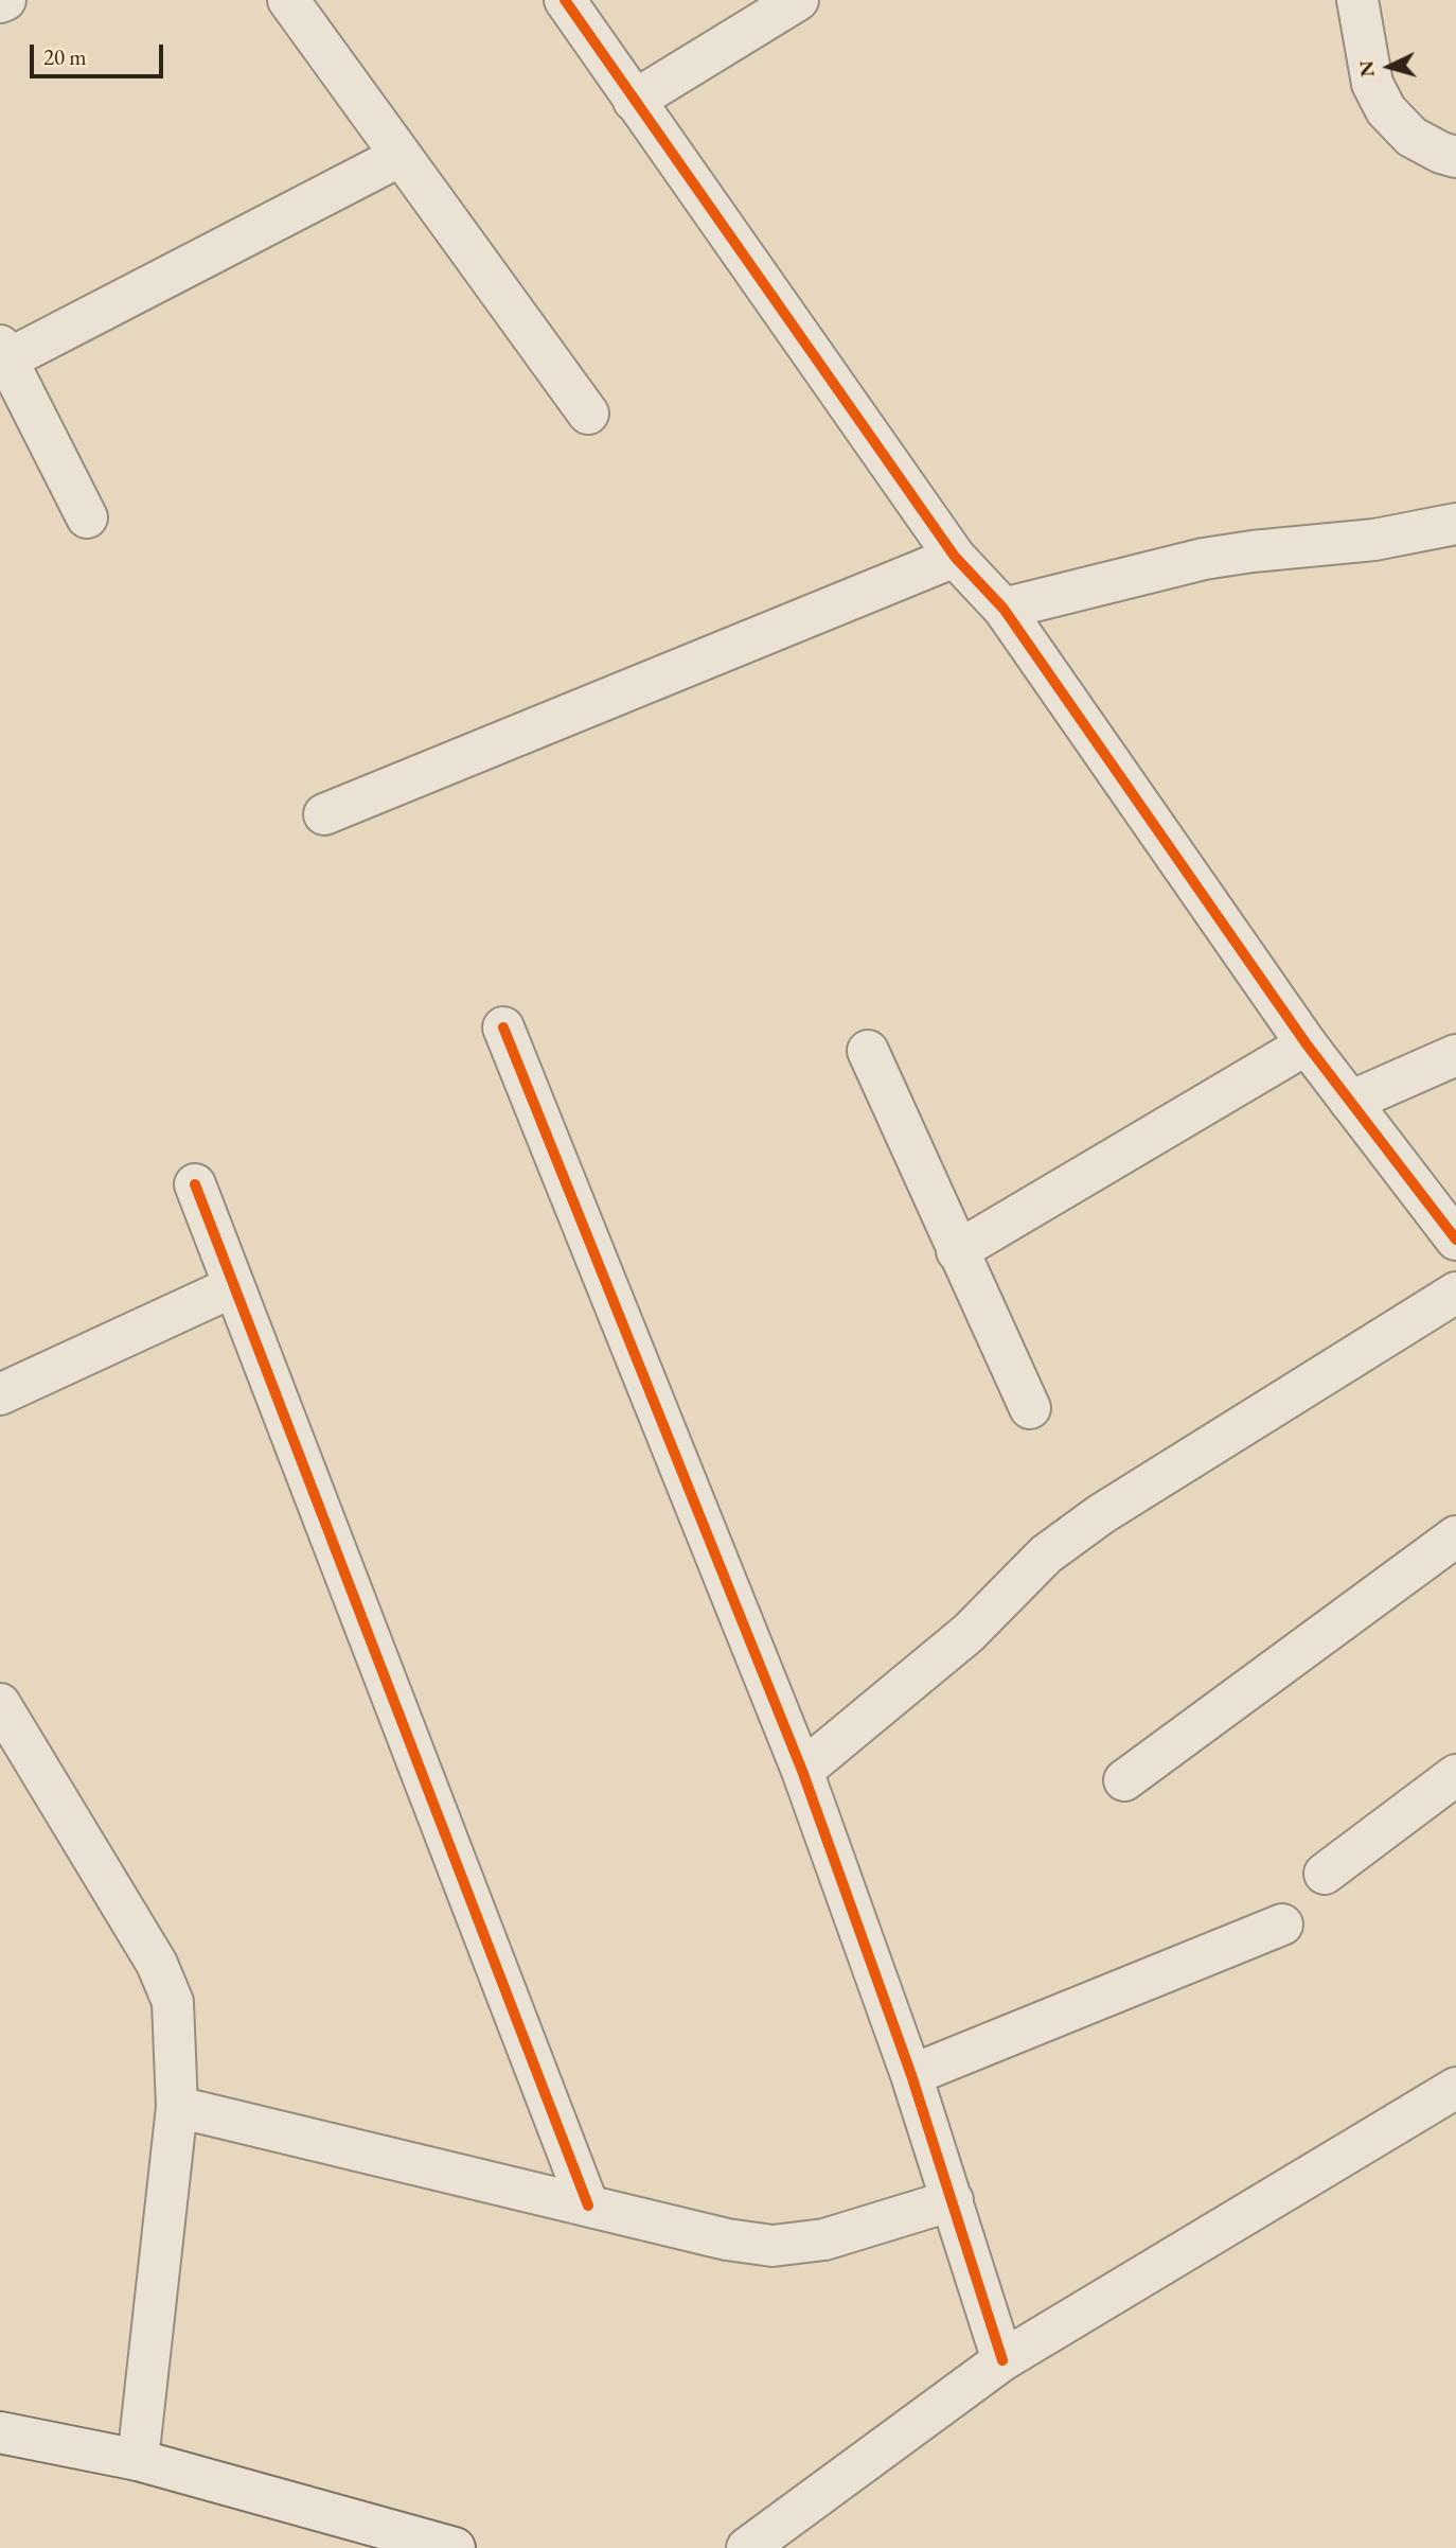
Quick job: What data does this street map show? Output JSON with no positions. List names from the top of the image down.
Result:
{
  "scale_bar": "20 m",
  "north": "left"
}
